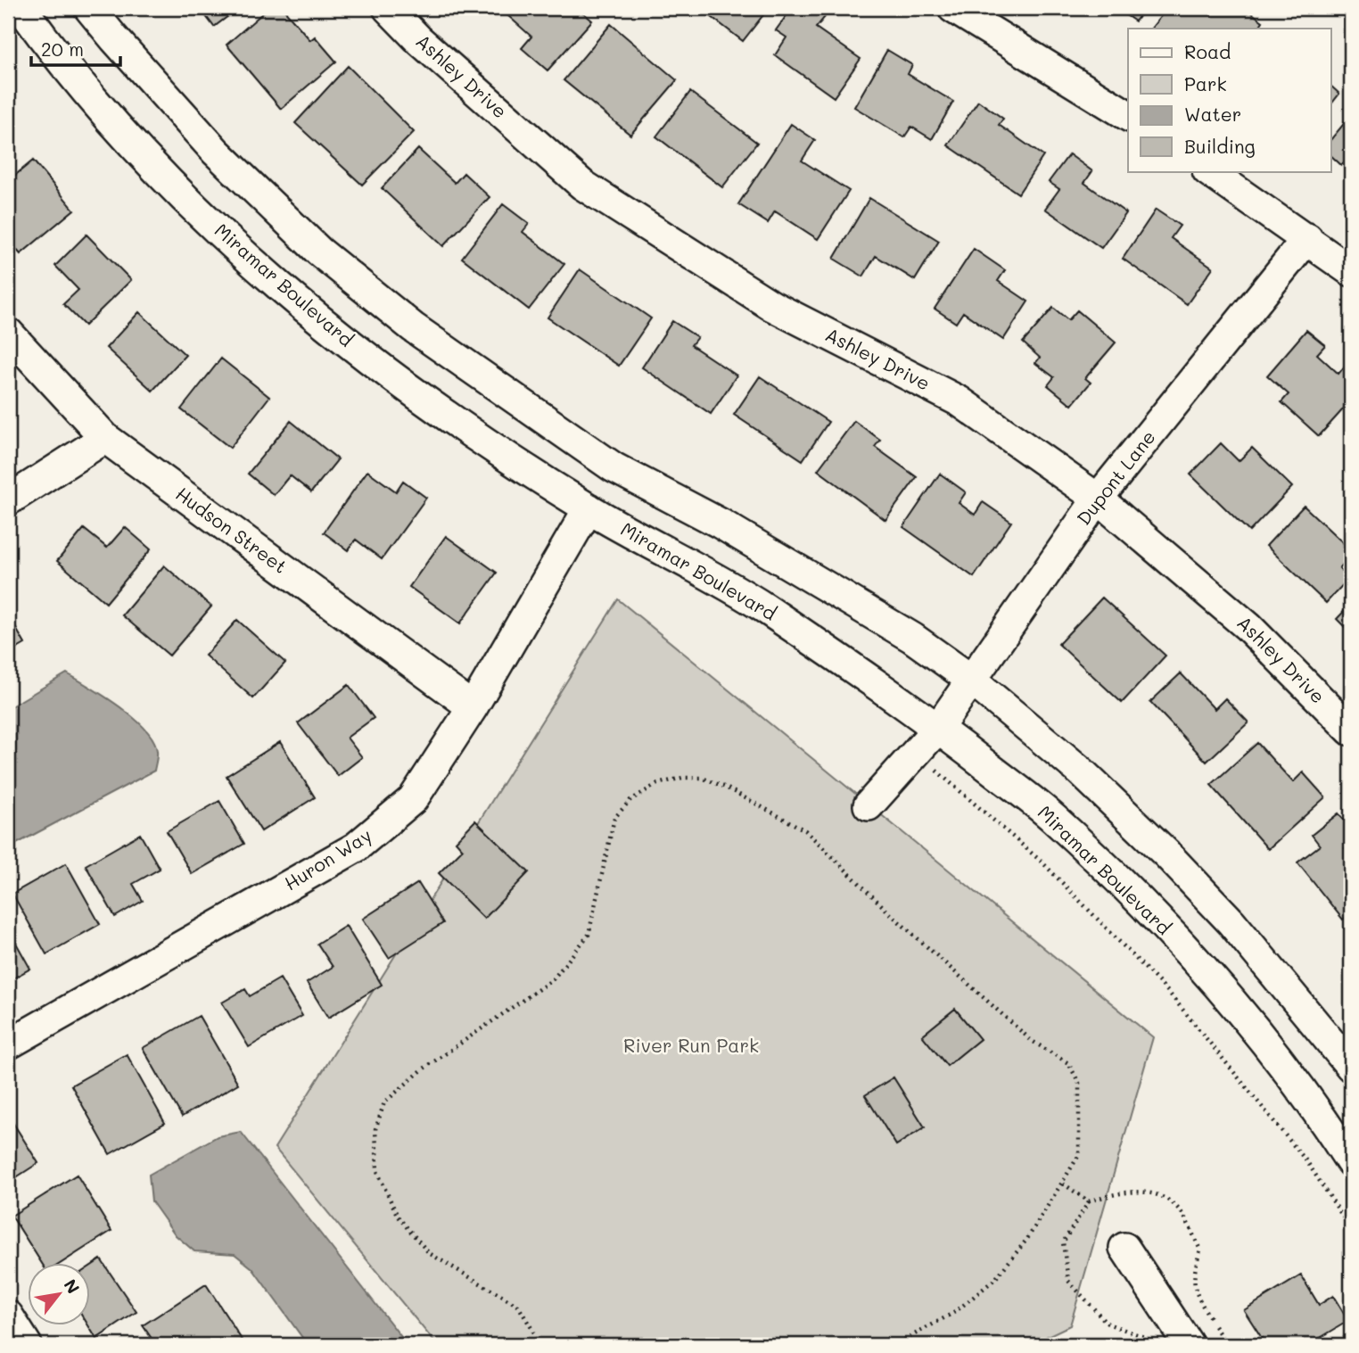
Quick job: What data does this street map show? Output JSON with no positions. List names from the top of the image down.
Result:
{
  "streets": {
    "street": [
      "Ashley Drive",
      "Miramar Boulevard",
      "Dupont Lane",
      "Hudson Street",
      "Huron Way"
    ]
  },
  "crossings": [
    ["Ashley Drive", "Dupont Lane"],
    ["Miramar Boulevard", "Dupont Lane"],
    ["Miramar Boulevard", "Huron Way"],
    ["Hudson Street", "Huron Way"]
  ],
  "parks": ["River Run Park"],
  "legend": [
    "Road",
    "Park",
    "Water",
    "Building"
  ],
  "scale_bar": "20 m",
  "north": "top right"
}
